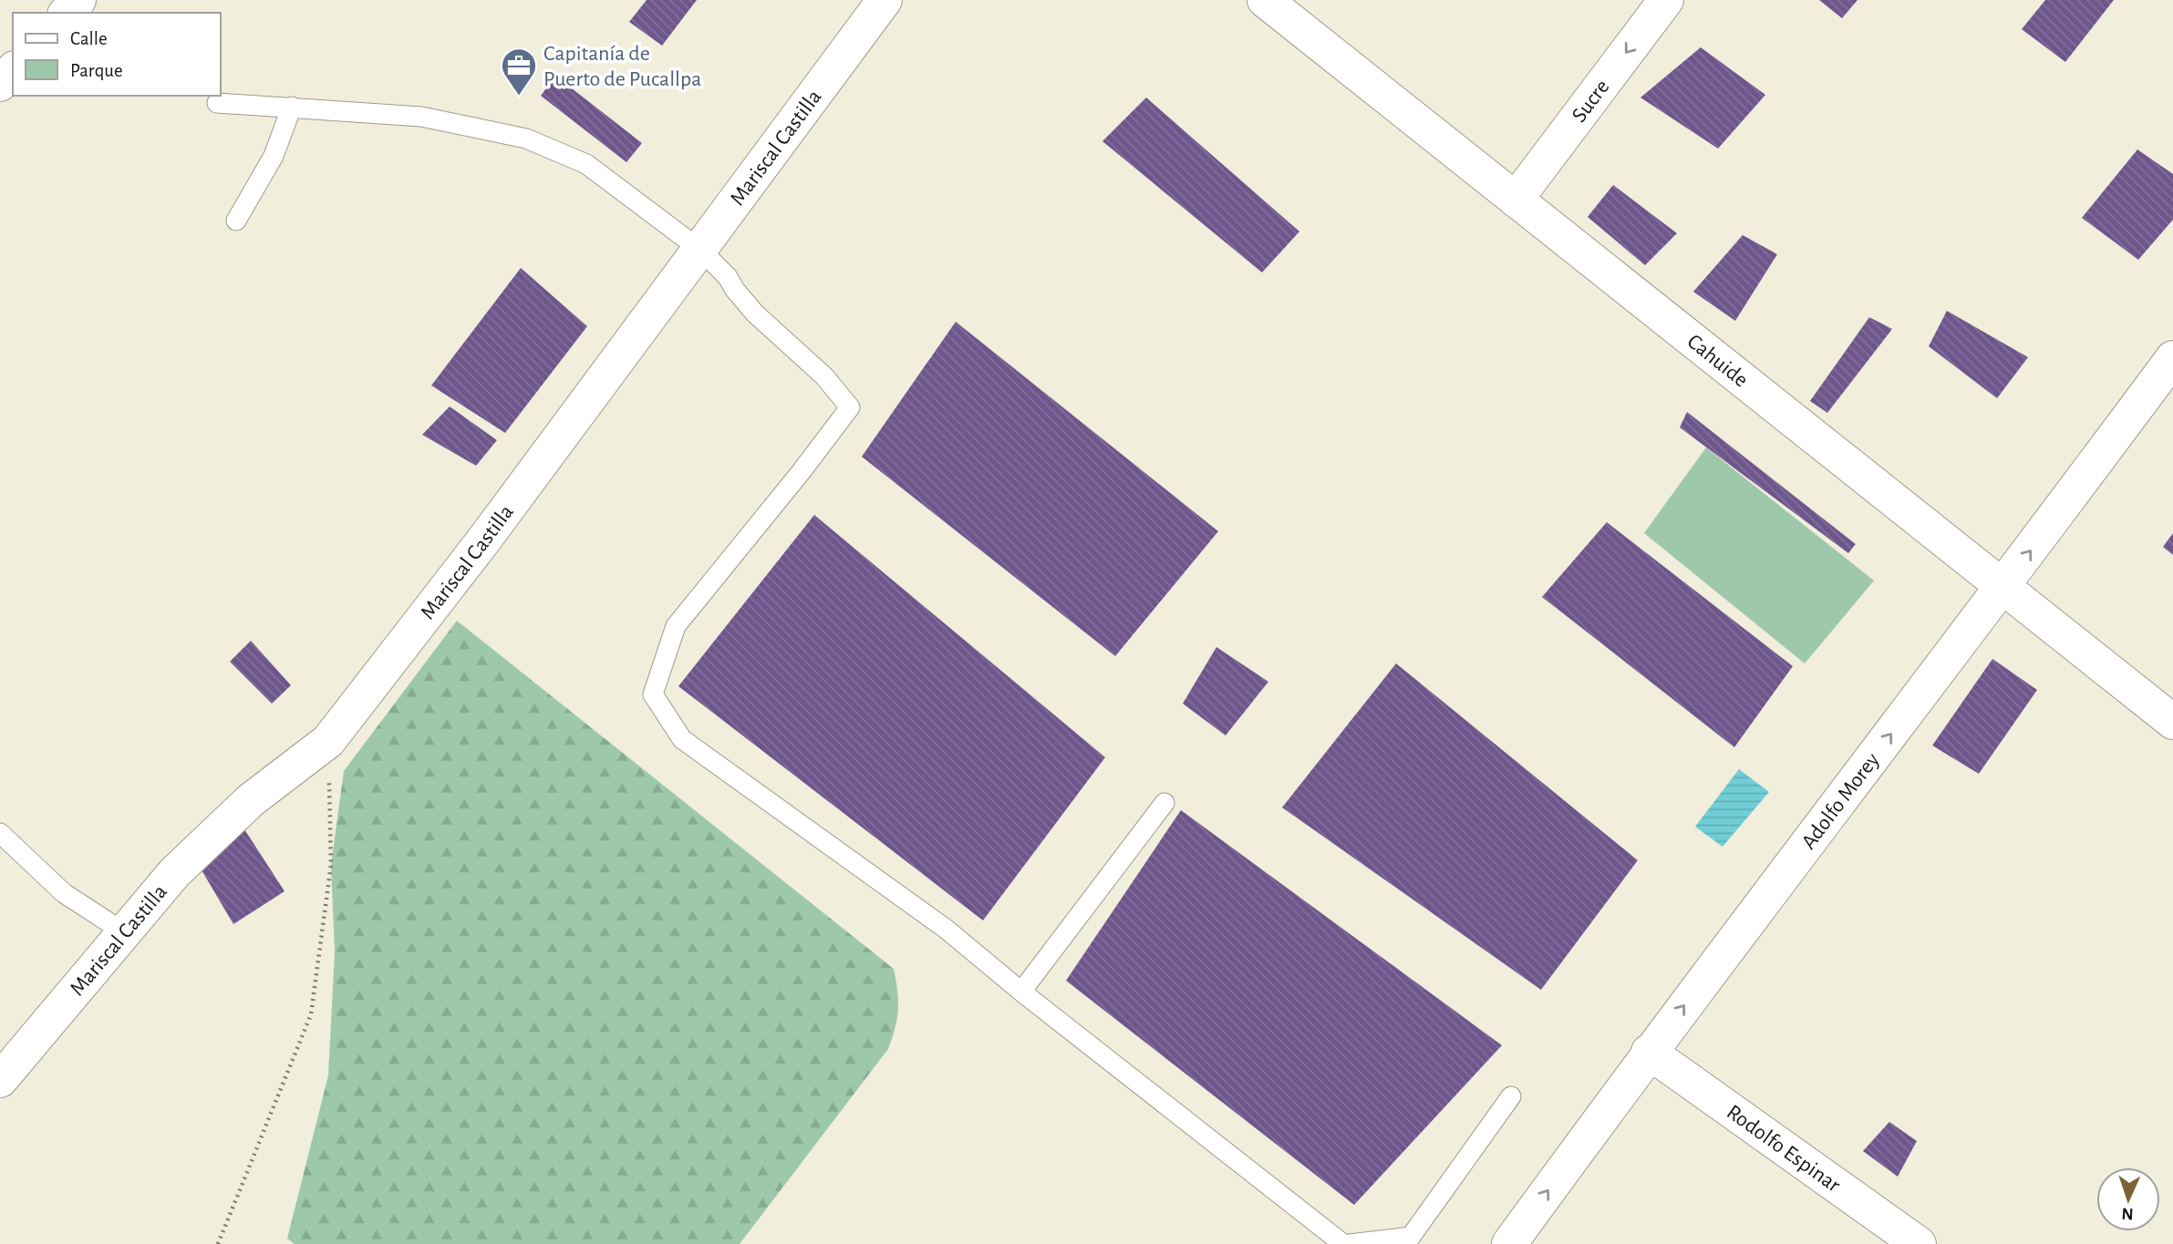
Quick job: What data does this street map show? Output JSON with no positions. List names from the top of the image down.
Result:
{
  "streets": {
    "street": [
      "Sucre",
      "Mariscal Castilla",
      "Cahuide",
      "Adolfo Morey",
      "Rodolfo Espinar"
    ]
  },
  "crossings": [
    ["Sucre", "Cahuide"],
    ["Cahuide", "Adolfo Morey"],
    ["Adolfo Morey", "Rodolfo Espinar"]
  ],
  "one_way": ["Sucre", "Adolfo Morey"],
  "places": {
    "office": ["Capitanía de Puerto de Pucallpa"]
  },
  "legend": ["Calle", "Parque"],
  "north": "bottom"
}
